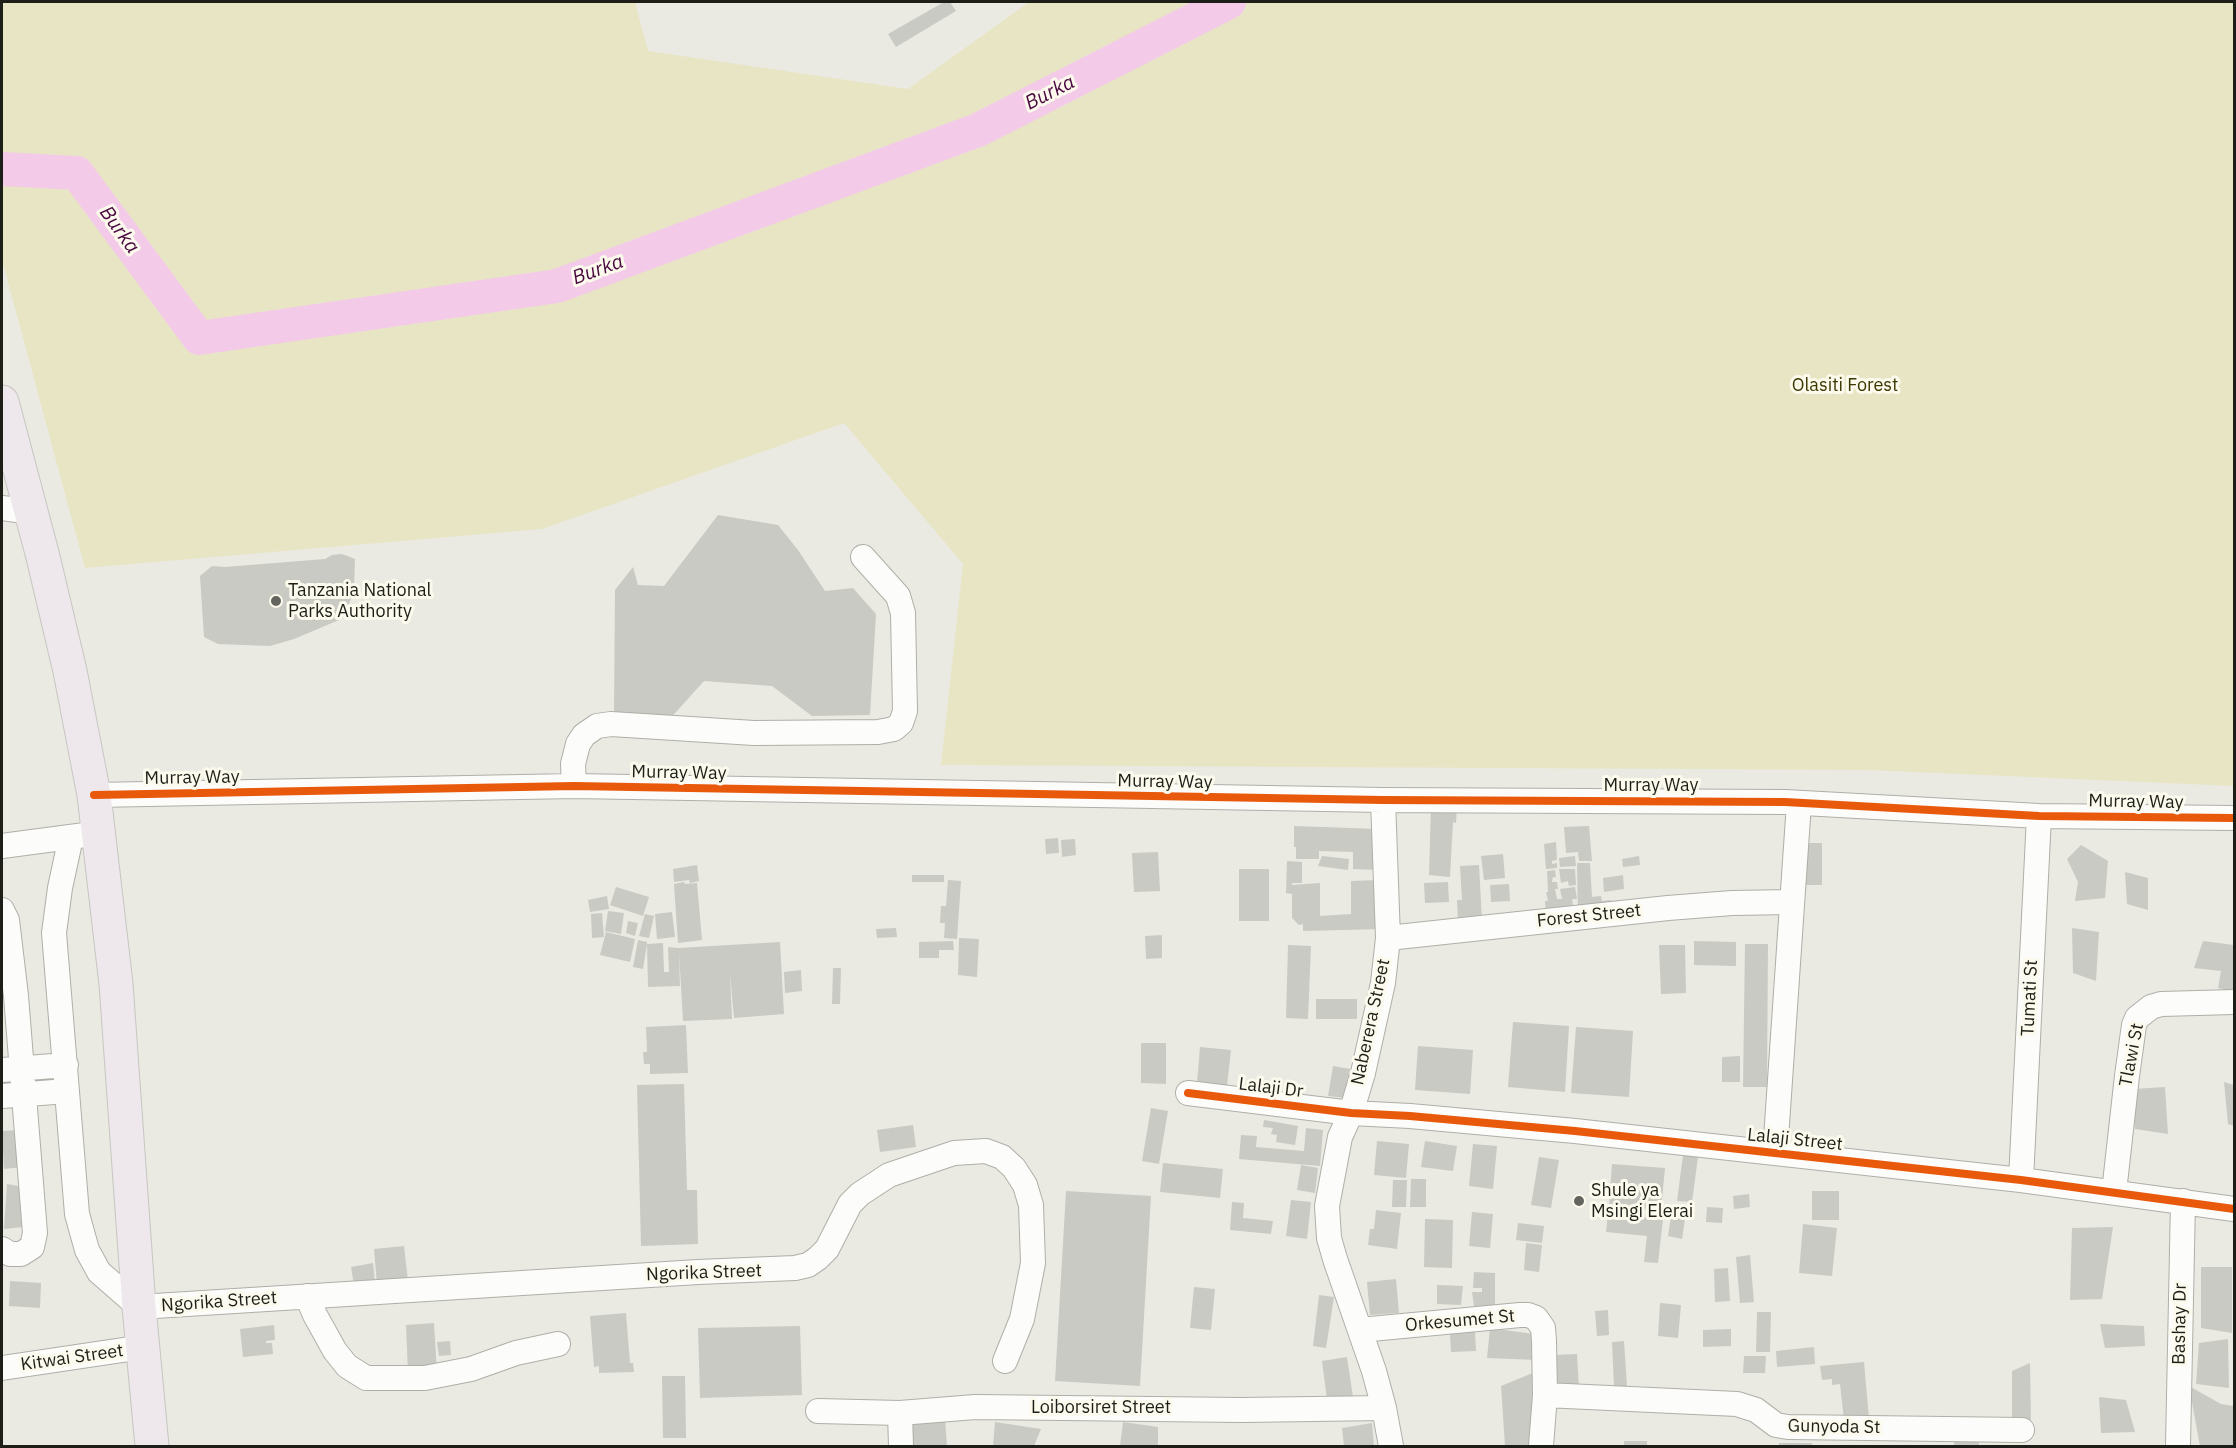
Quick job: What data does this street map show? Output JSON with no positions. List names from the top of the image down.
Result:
{
  "streets": {
    "street": [
      "Murray Way",
      "Forest Street",
      "Tumati St",
      "Naberera Street",
      "Tlawi St",
      "Lalaji Dr",
      "Lalaji Street",
      "Ngorika Street",
      "Orkesumet St",
      "Bashay Dr",
      "Kitwai Street",
      "Loiborsiret Street",
      "Gunyoda St"
    ]
  },
  "crossings": [
    ["Murray Way", "Tumati St"],
    ["Murray Way", "Naberera Street"],
    ["Forest Street", "Naberera Street"],
    ["Tumati St", "Lalaji Street"],
    ["Naberera Street", "Lalaji Dr"],
    ["Naberera Street", "Lalaji Street"],
    ["Naberera Street", "Orkesumet St"],
    ["Naberera Street", "Loiborsiret Street"],
    ["Tlawi St", "Lalaji Street"],
    ["Lalaji Dr", "Lalaji Street"],
    ["Lalaji Street", "Bashay Dr"],
    ["Orkesumet St", "Gunyoda St"]
  ],
  "water": ["Burka"],
  "parks": ["Olasiti Forest"],
  "places": ["Tanzania National Parks Authority", "Shule ya Msingi Elerai"]
}
